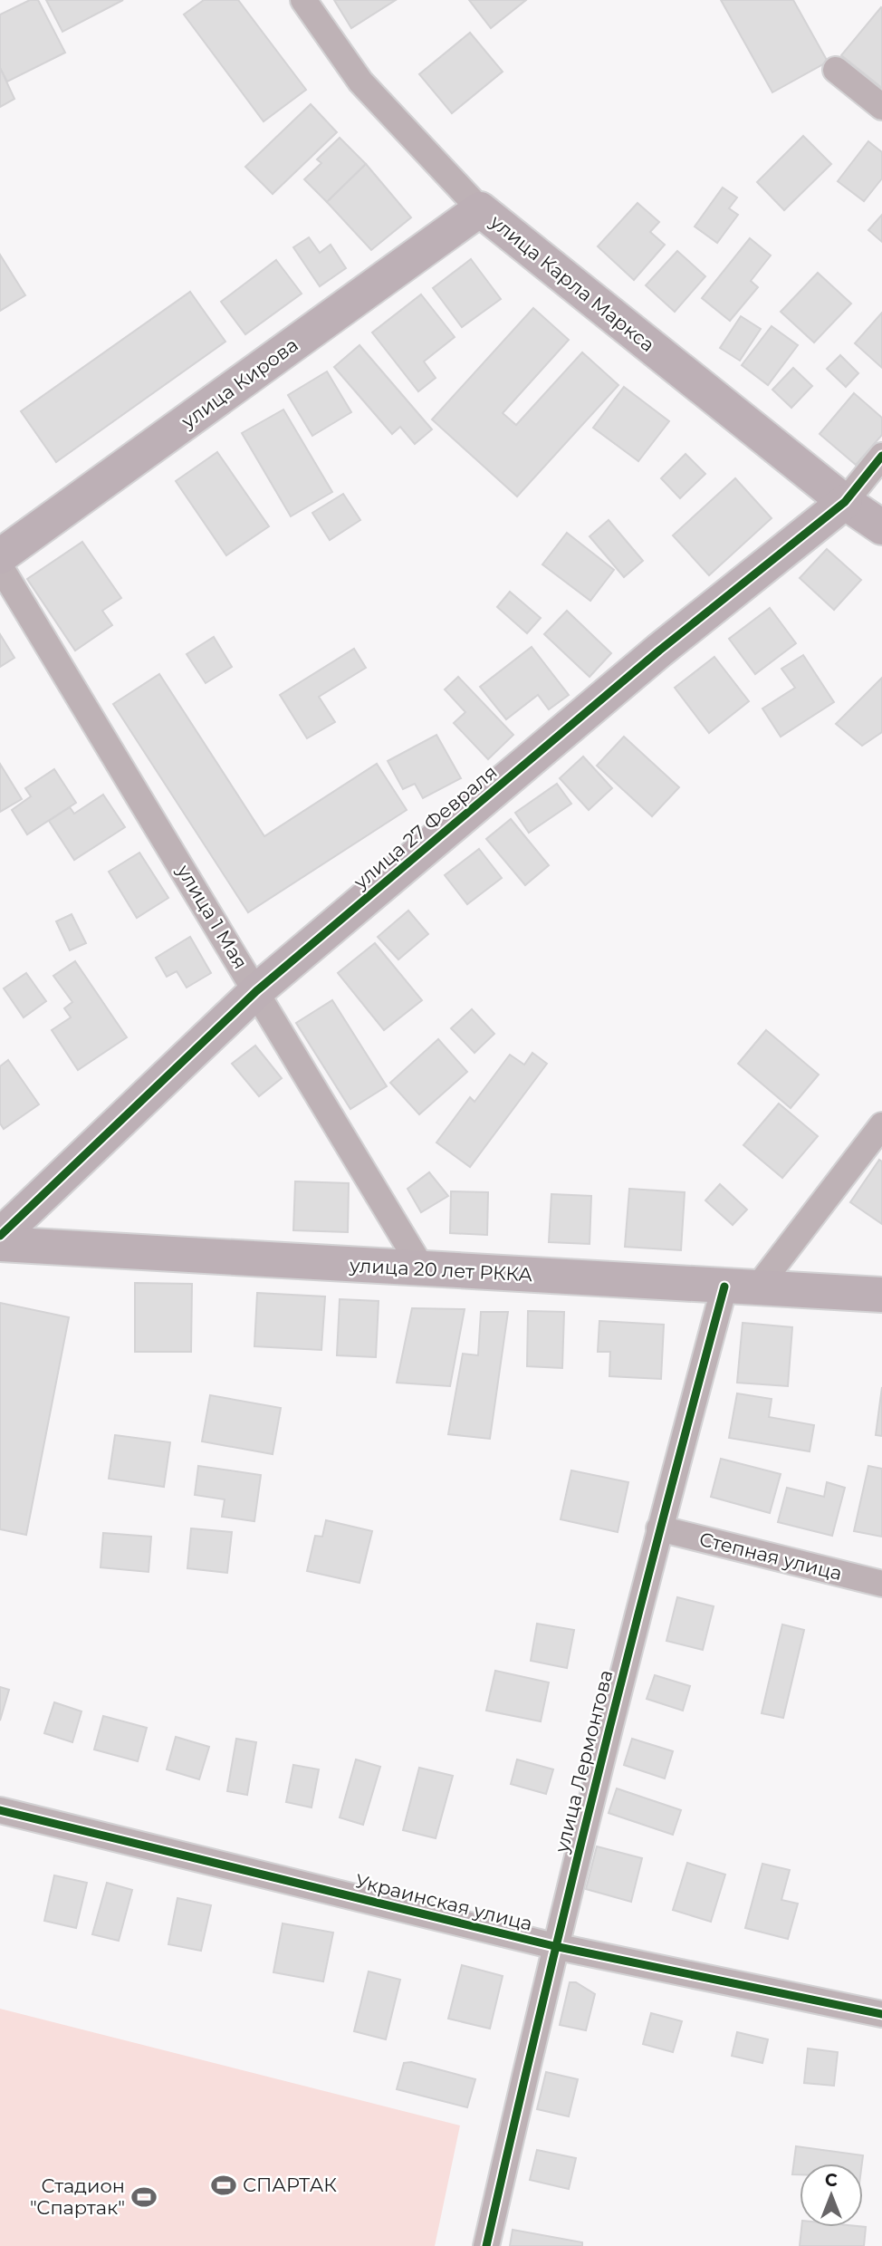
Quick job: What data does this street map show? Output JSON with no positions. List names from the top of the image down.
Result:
{
  "streets": {
    "street": [
      "улица Карла Маркса",
      "улица Кирова",
      "улица 27 Февраля",
      "улица 1 Мая",
      "улица 20 лет РККА",
      "Степная улица",
      "улица Лермонтова",
      "Украинская улица"
    ]
  },
  "crossings": [
    ["улица Карла Маркса", "улица Кирова"],
    ["улица Карла Маркса", "улица 27 Февраля"],
    ["улица 27 Февраля", "улица 1 Мая"],
    ["улица 1 Мая", "улица 20 лет РККА"],
    ["улица 20 лет РККА", "улица Лермонтова"],
    ["Степная улица", "улица Лермонтова"],
    ["улица Лермонтова", "Украинская улица"]
  ],
  "places": {
    "sports": ["СПАРТАК", "Стадион \"Спартак\""]
  },
  "north": "top"
}
